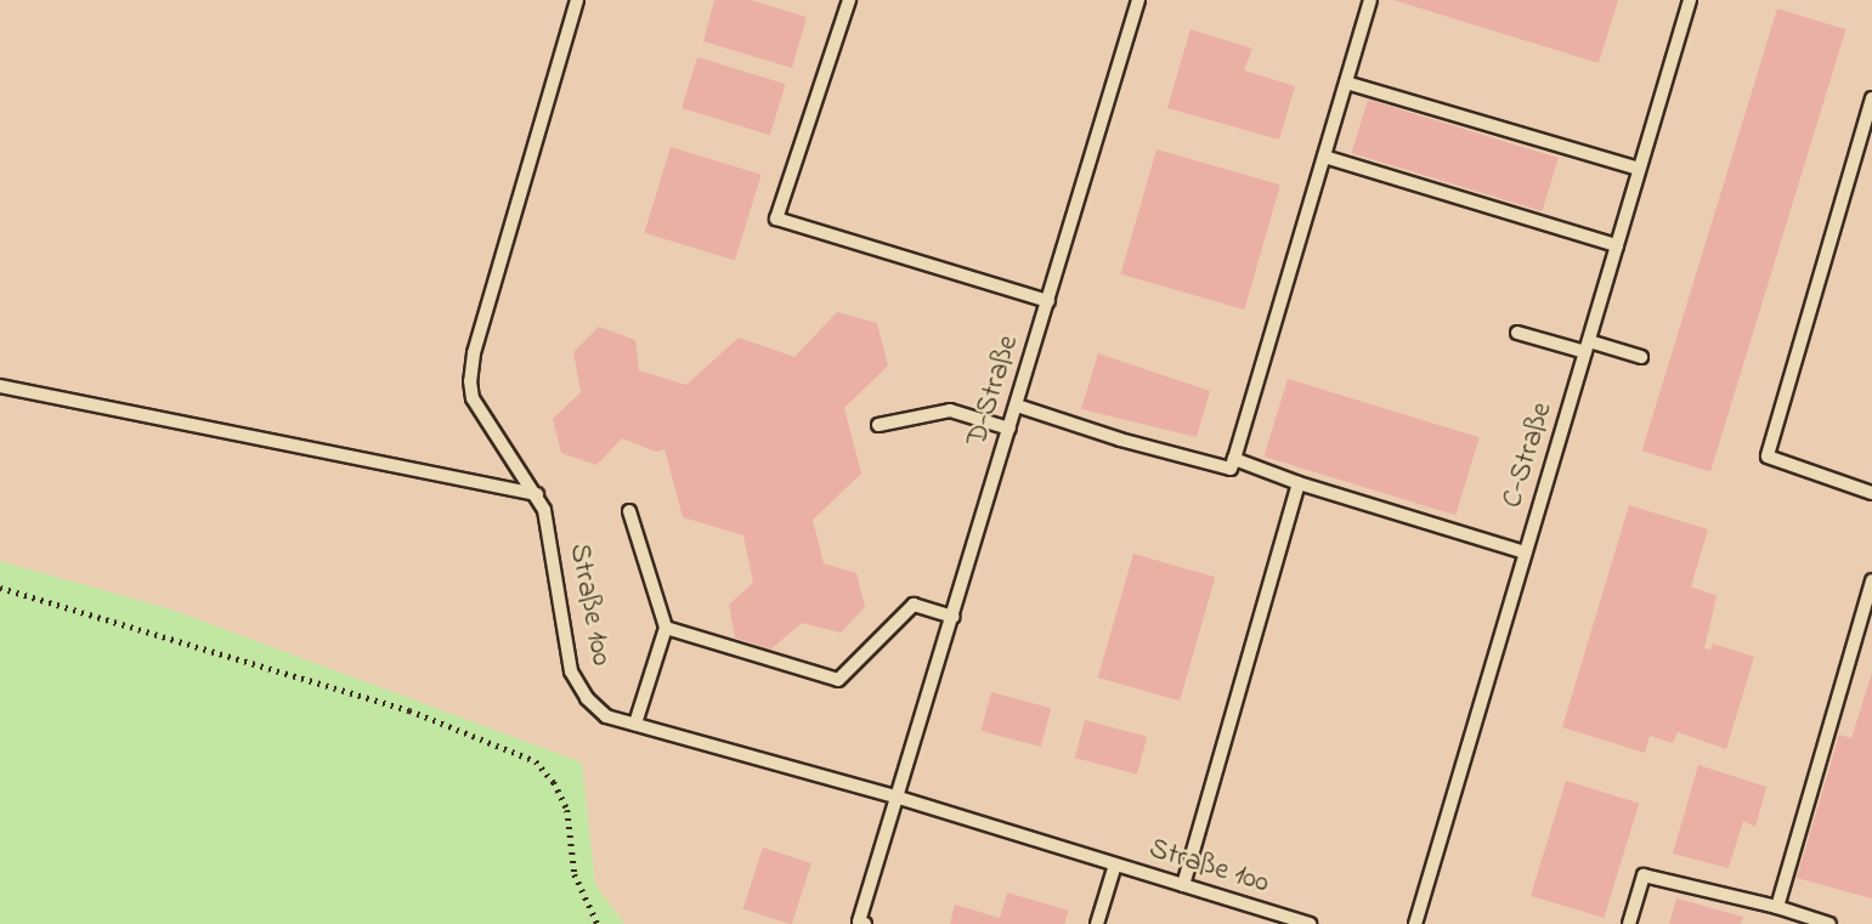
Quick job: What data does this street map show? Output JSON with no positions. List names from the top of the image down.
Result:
{
  "streets": {
    "lane": ["D-Straße", "C-Straße", "Straße 100"]
  },
  "crossings": [
    ["D-Straße", "Straße 100"]
  ]
}
